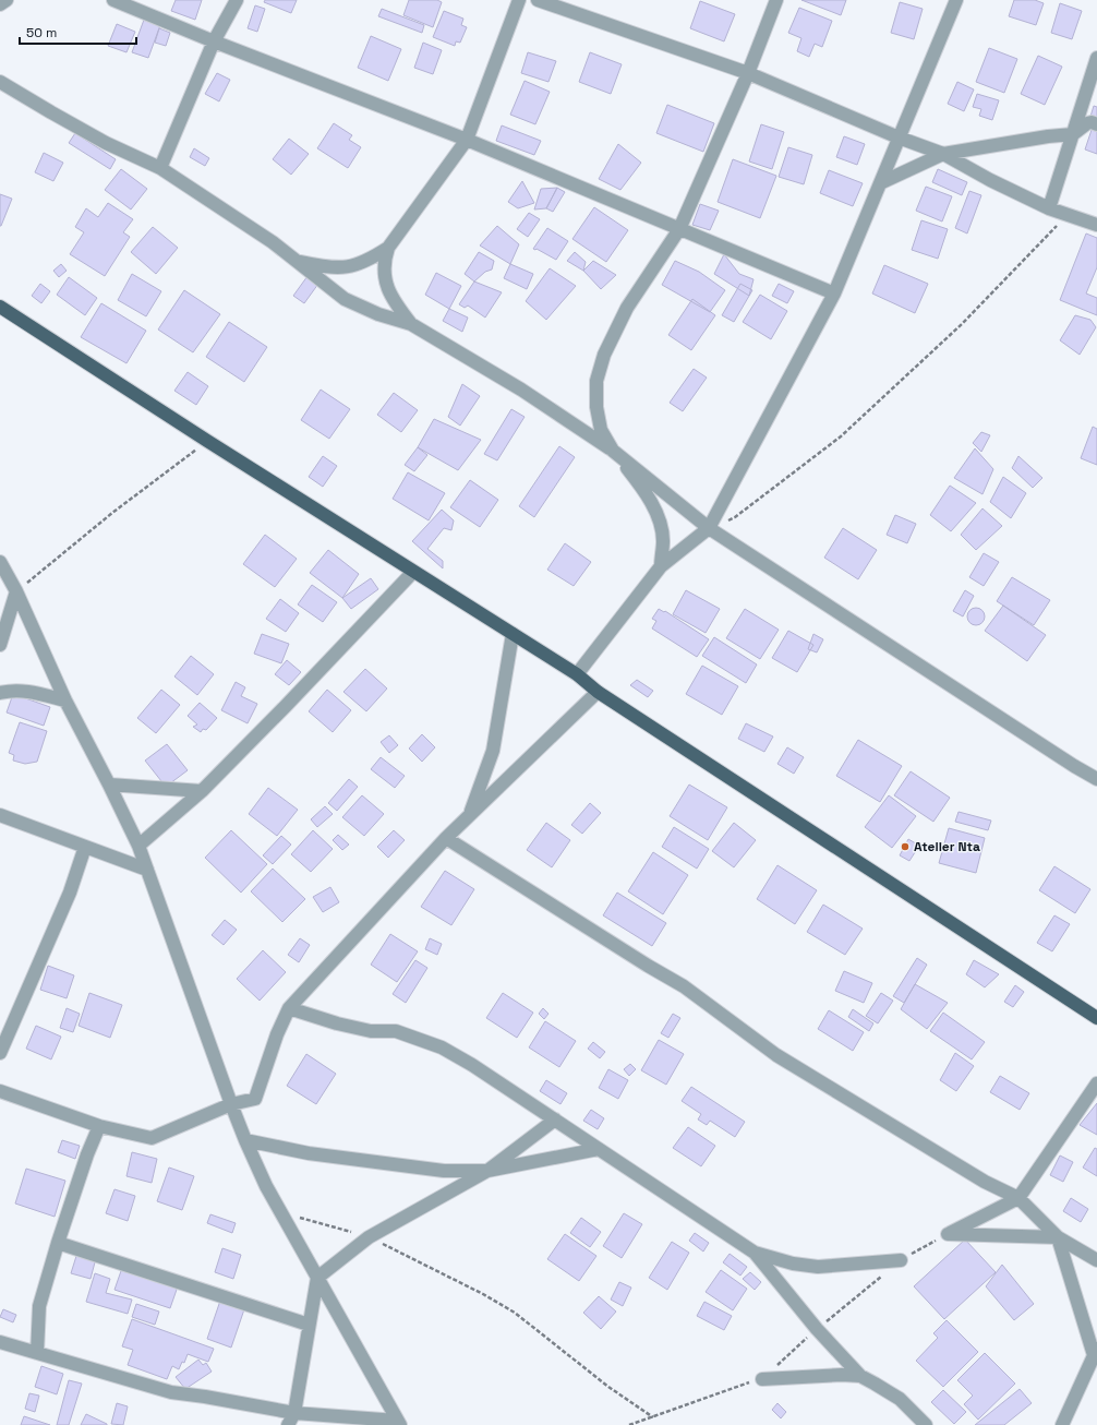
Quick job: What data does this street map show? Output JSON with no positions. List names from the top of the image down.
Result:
{
  "places": ["Atelier Nta"],
  "scale_bar": "50 m"
}
